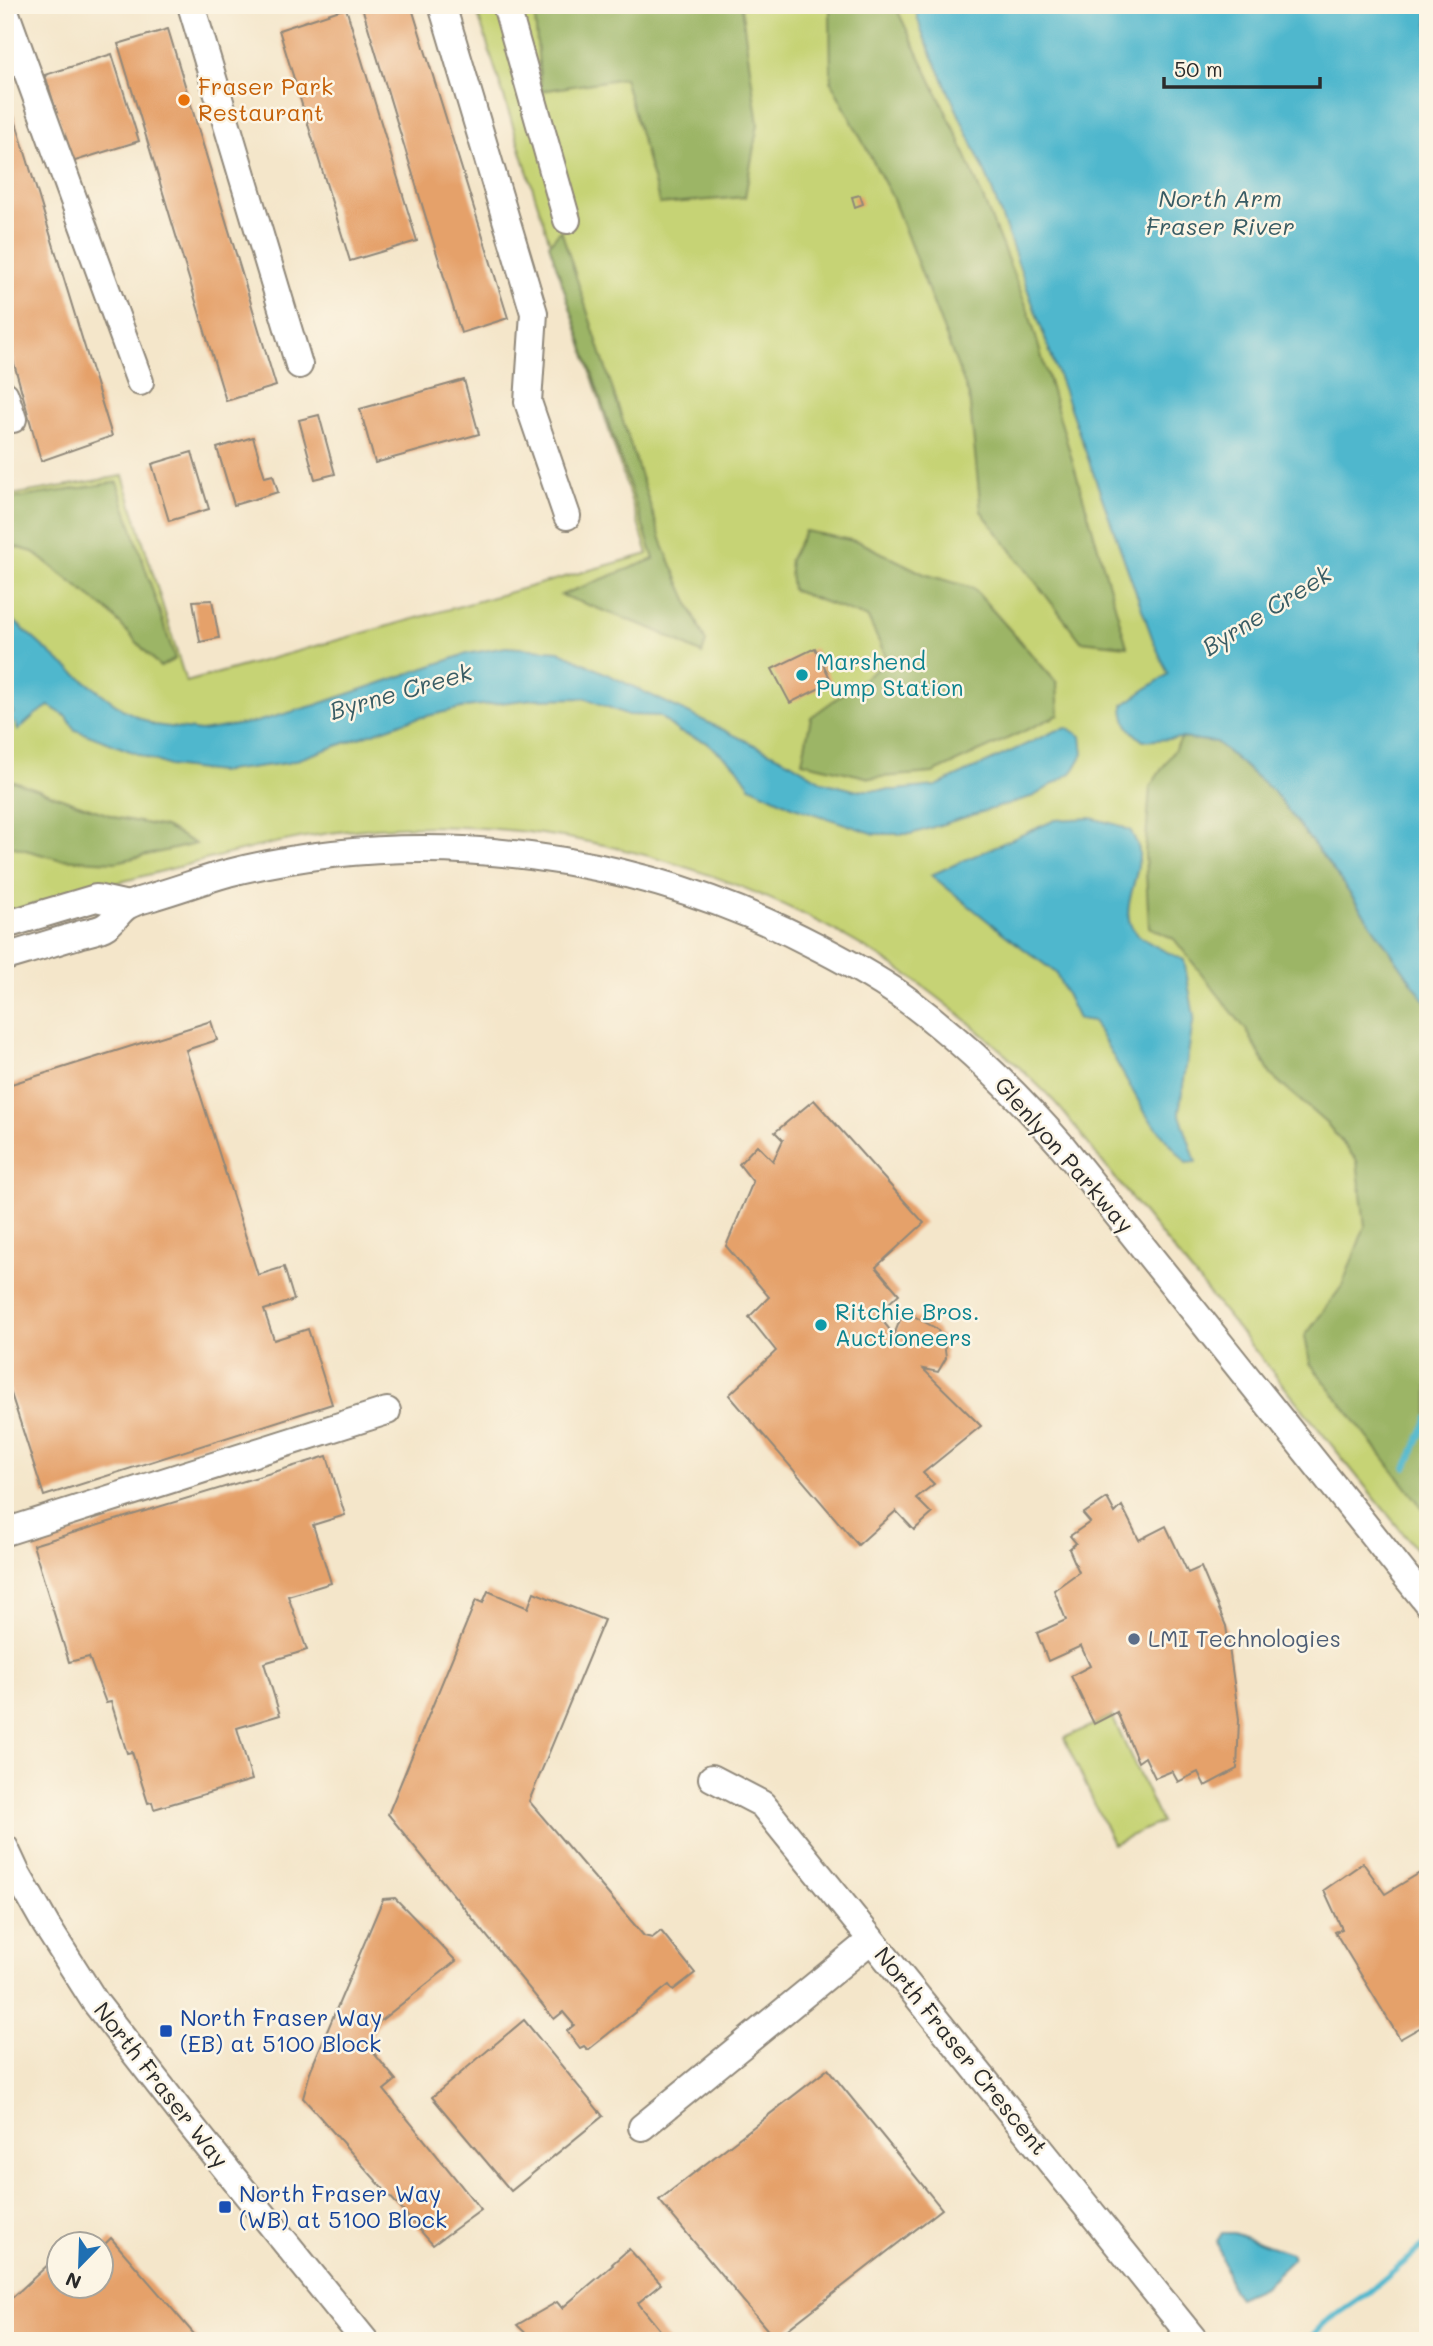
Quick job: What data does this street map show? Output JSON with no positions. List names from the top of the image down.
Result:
{
  "streets": {
    "street": ["Glenlyon Parkway", "North Fraser Crescent", "North Fraser Way"]
  },
  "water": ["North Arm Fraser River", "Byrne Creek"],
  "places": {
    "other": [
      "Fraser Park Restaurant",
      "Marshend Pump Station",
      "Ritchie Bros. Auctioneers",
      "LMI Technologies"
    ],
    "transit": ["North Fraser Way (EB) at 5100 Block", "North Fraser Way (WB) at 5100 Block"]
  },
  "scale_bar": "50 m",
  "north": "bottom left"
}
